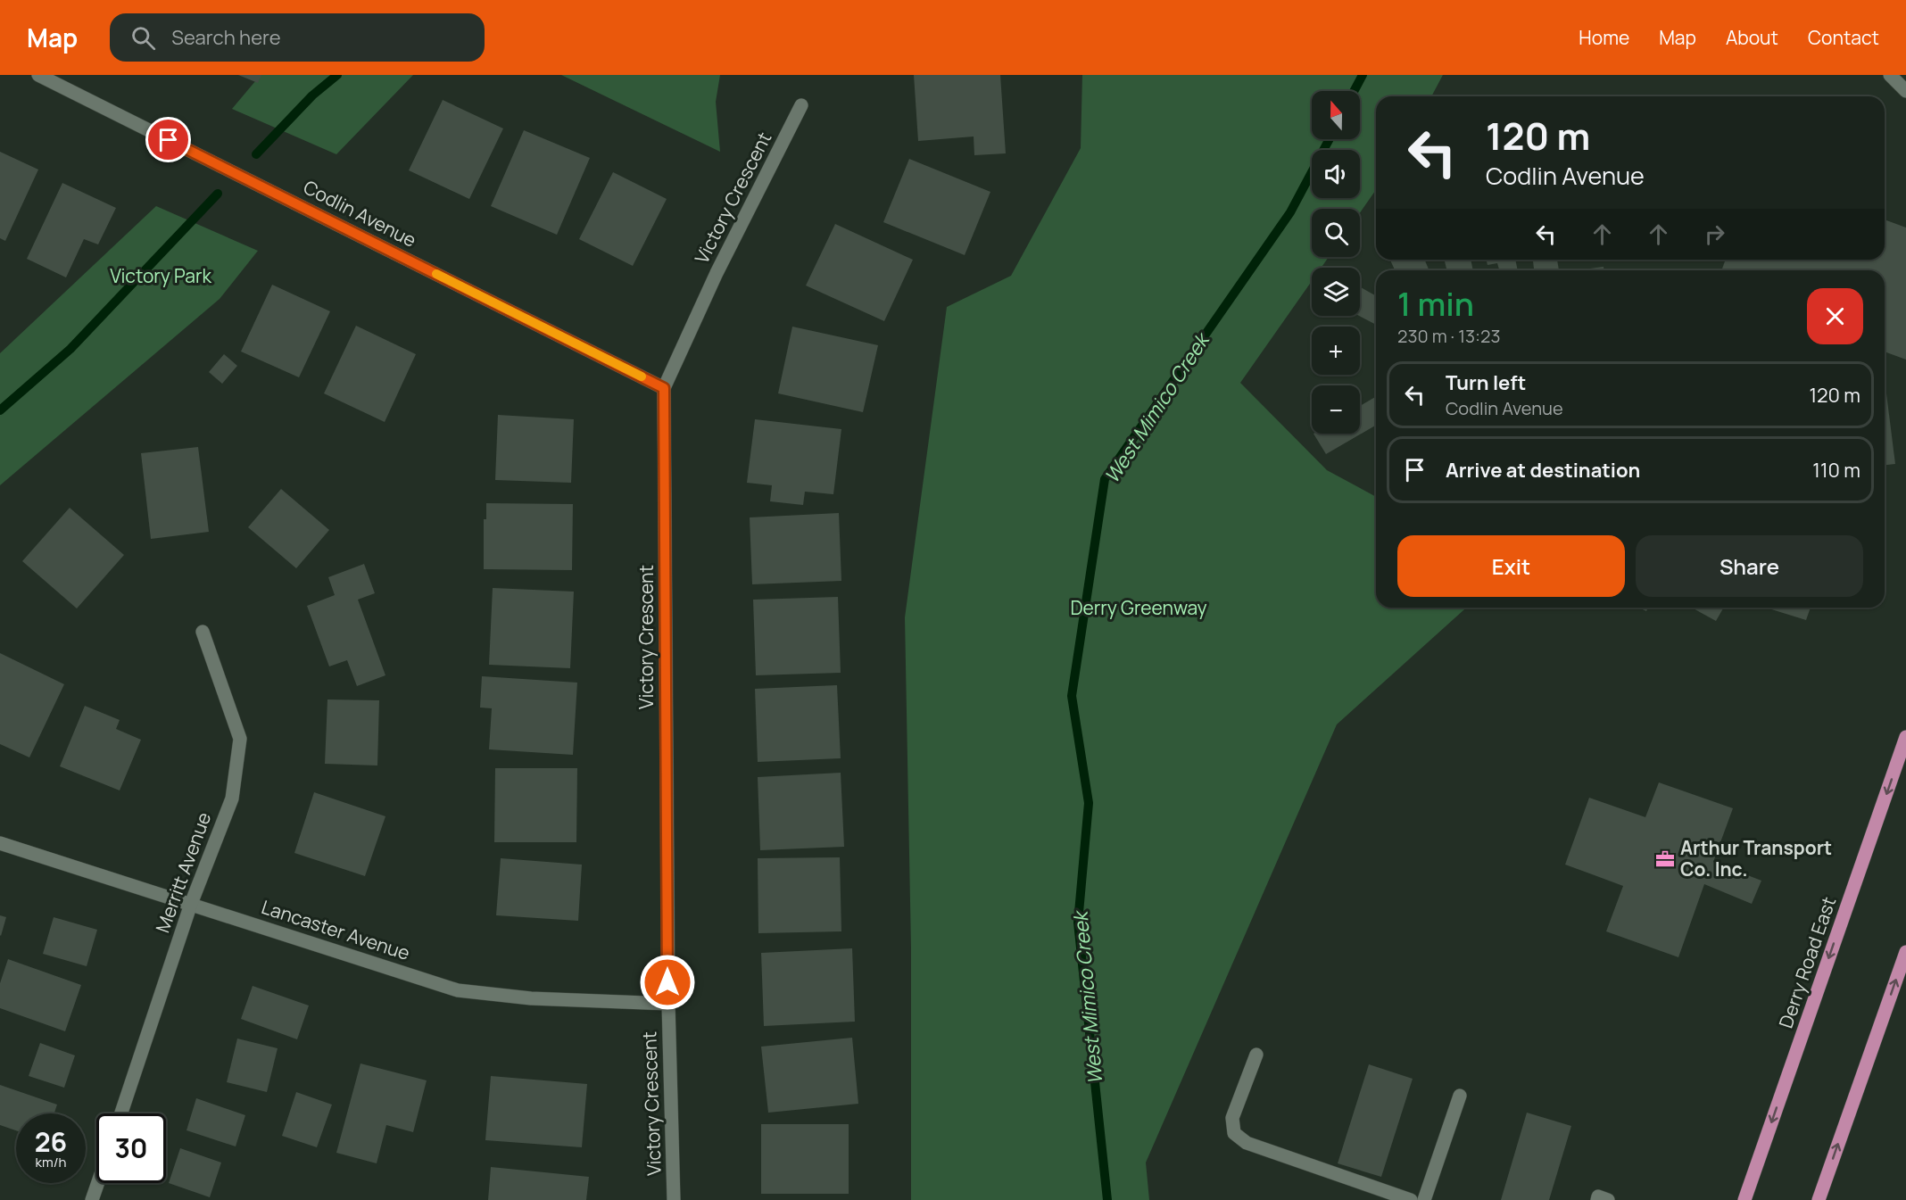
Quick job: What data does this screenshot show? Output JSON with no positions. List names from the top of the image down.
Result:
{
  "streets": {
    "main road": ["Derry Road East"],
    "street": [
      "Victory Crescent",
      "Codlin Avenue",
      "Merritt Avenue",
      "Lancaster Avenue"
    ]
  },
  "crossings": [
    ["Victory Crescent", "Codlin Avenue"],
    ["Victory Crescent", "Lancaster Avenue"],
    ["Merritt Avenue", "Lancaster Avenue"]
  ],
  "water": ["West Mimico Creek"],
  "parks": ["Victory Park", "Derry Greenway"],
  "places": {
    "office": ["Arthur Transport Co. Inc."]
  },
  "north": "top",
  "page": {
    "header": "Map",
    "search": "Search here",
    "nav": [
      "Home",
      "Map",
      "About",
      "Contact"
    ],
    "map_buttons": ["+", "−"],
    "turn": ["120 m", "Codlin Avenue"],
    "heading": ["1 min", "230 m · 13:23"],
    "list": [
      {
        "name": "Turn left",
        "note": "Codlin Avenue",
        "value": "120 m"
      },
      {
        "name": "Arrive at destination",
        "value": "110 m"
      }
    ],
    "buttons": ["Exit", "Share"],
    "speed": "26 km/h",
    "limit": "30"
  }
}
